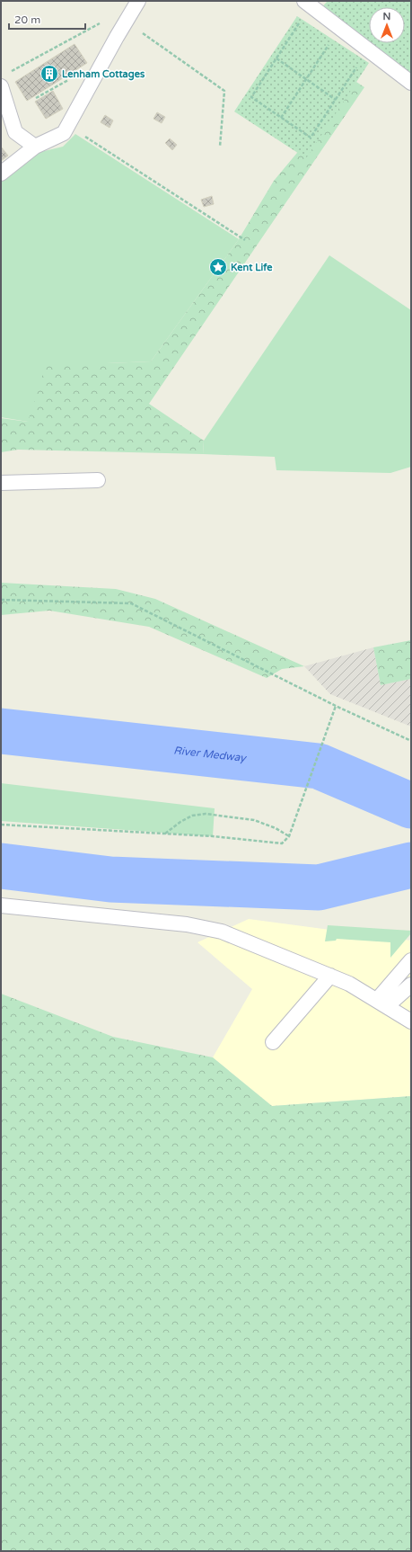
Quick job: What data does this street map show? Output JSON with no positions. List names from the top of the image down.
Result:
{
  "water": ["River Medway"],
  "places": {
    "building": ["Lenham Cottages"],
    "place": ["Kent Life"]
  },
  "scale_bar": "20 m",
  "north": "top"
}
